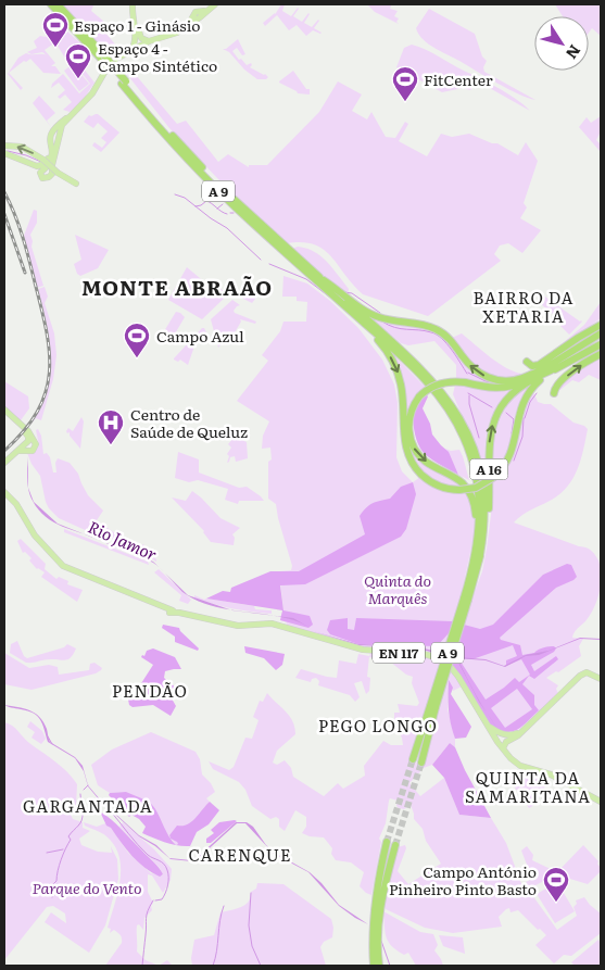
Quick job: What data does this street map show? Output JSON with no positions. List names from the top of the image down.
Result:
{
  "streets": {
    "highway": ["A 9", "A 16"],
    "main road": ["EN 117"]
  },
  "crossings": [
    ["A 9", "A 16"]
  ],
  "districts": [
    "MONTE ABRAÃO",
    "BAIRRO DA XETARIA",
    "PENDÃO",
    "PEGO LONGO",
    "QUINTA DA SAMARITANA",
    "GARGANTADA",
    "CARENQUE"
  ],
  "water": ["Rio Jamor"],
  "parks": ["Quinta do Marquês", "Parque do Vento"],
  "places": {
    "sports": [
      "Espaço 1 - Ginásio",
      "Espaço 4 - Campo Sintético",
      "FitCenter",
      "Campo Azul",
      "Campo António Pinheiro Pinto Basto"
    ],
    "hospital": ["Centro de Saúde de Queluz"]
  },
  "north": "bottom right"
}
